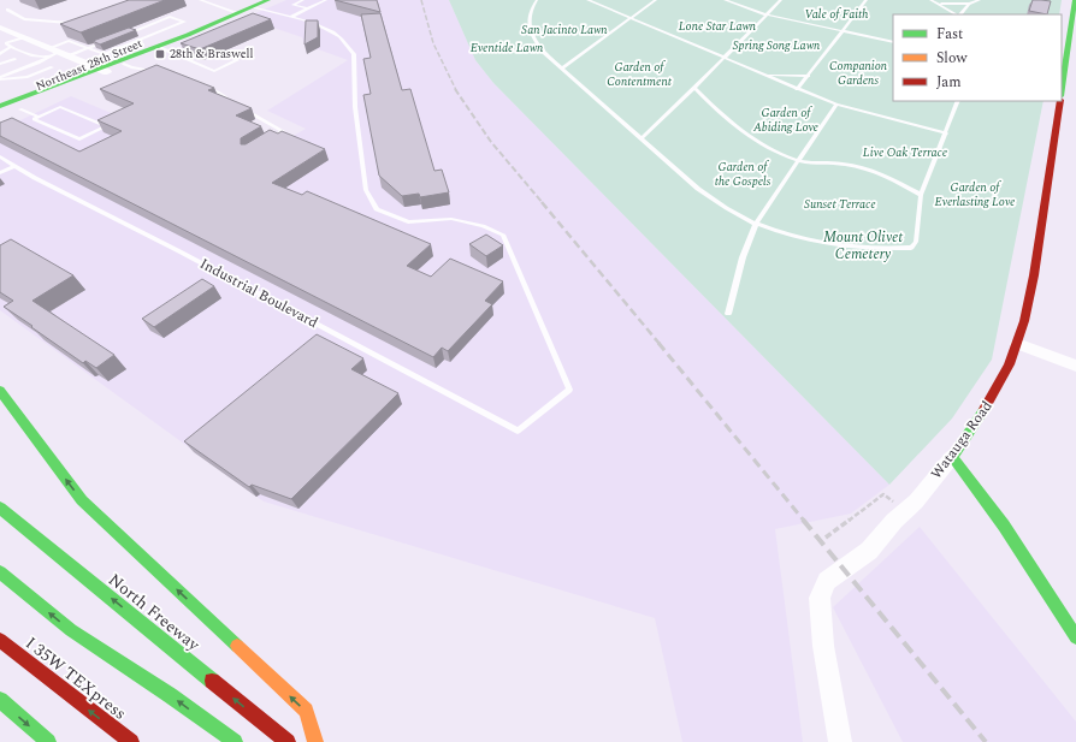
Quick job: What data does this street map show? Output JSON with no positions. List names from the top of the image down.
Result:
{
  "streets": {
    "main road": [
      "Northeast 28th Street",
      "Watauga Road",
      "North Freeway",
      "I 35W TEXpress"
    ],
    "lane": ["Industrial Boulevard"]
  },
  "parks": [
    "Vale of Faith",
    "Lone Star Lawn",
    "San Jacinto Lawn",
    "Spring Song Lawn",
    "Eventide Lawn",
    "Companion Gardens",
    "Garden of Contentment",
    "Garden of Abiding Love",
    "Live Oak Terrace",
    "Garden of the Gospels",
    "Garden of Everlasting Love",
    "Sunset Terrace",
    "Mount Olivet Cemetery"
  ],
  "places": {
    "transit": ["28th & Braswell"]
  },
  "legend": ["Fast", "Slow", "Jam"]
}
